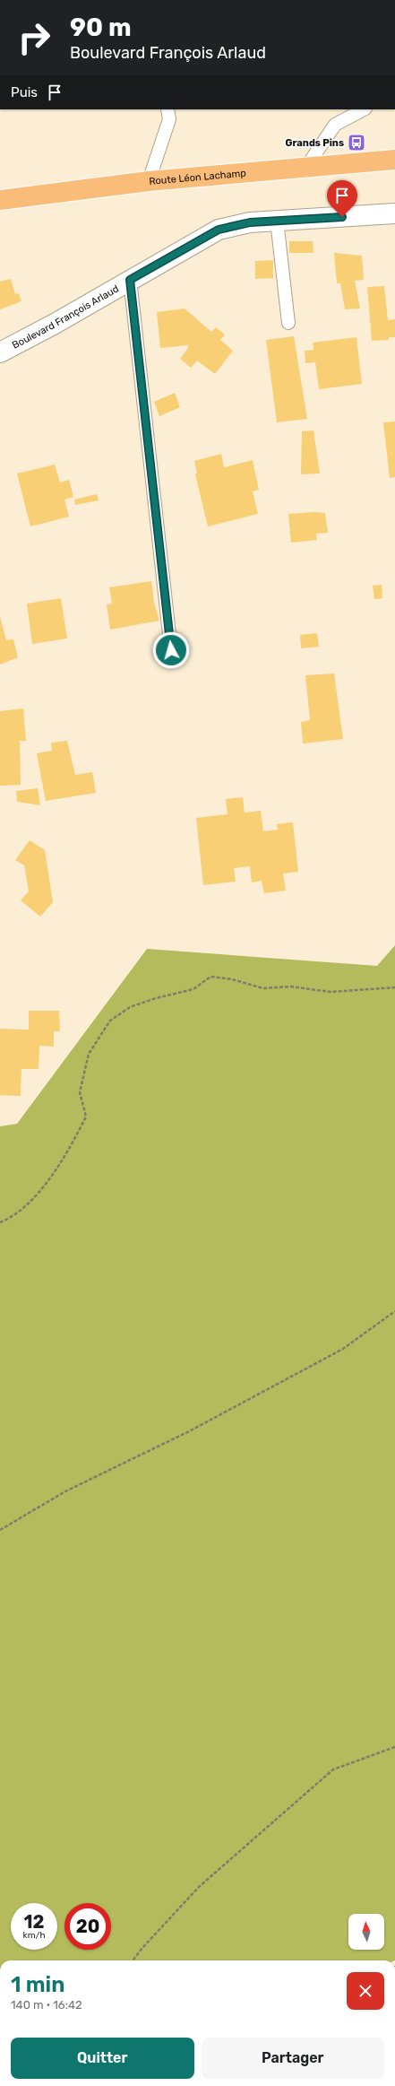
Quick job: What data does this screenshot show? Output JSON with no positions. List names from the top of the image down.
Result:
{
  "streets": {
    "main road": ["Route Léon Lachamp"],
    "street": ["Boulevard François Arlaud"]
  },
  "places": {
    "bus stop": ["Grands Pins"]
  },
  "north": "top",
  "page": {
    "turn": ["90 m", "Boulevard François Arlaud"],
    "then": "Puis",
    "speed": "12 km/h",
    "limit": "20",
    "heading": ["1 min", "140 m · 16:42"],
    "buttons": ["Quitter", "Partager"]
  }
}
